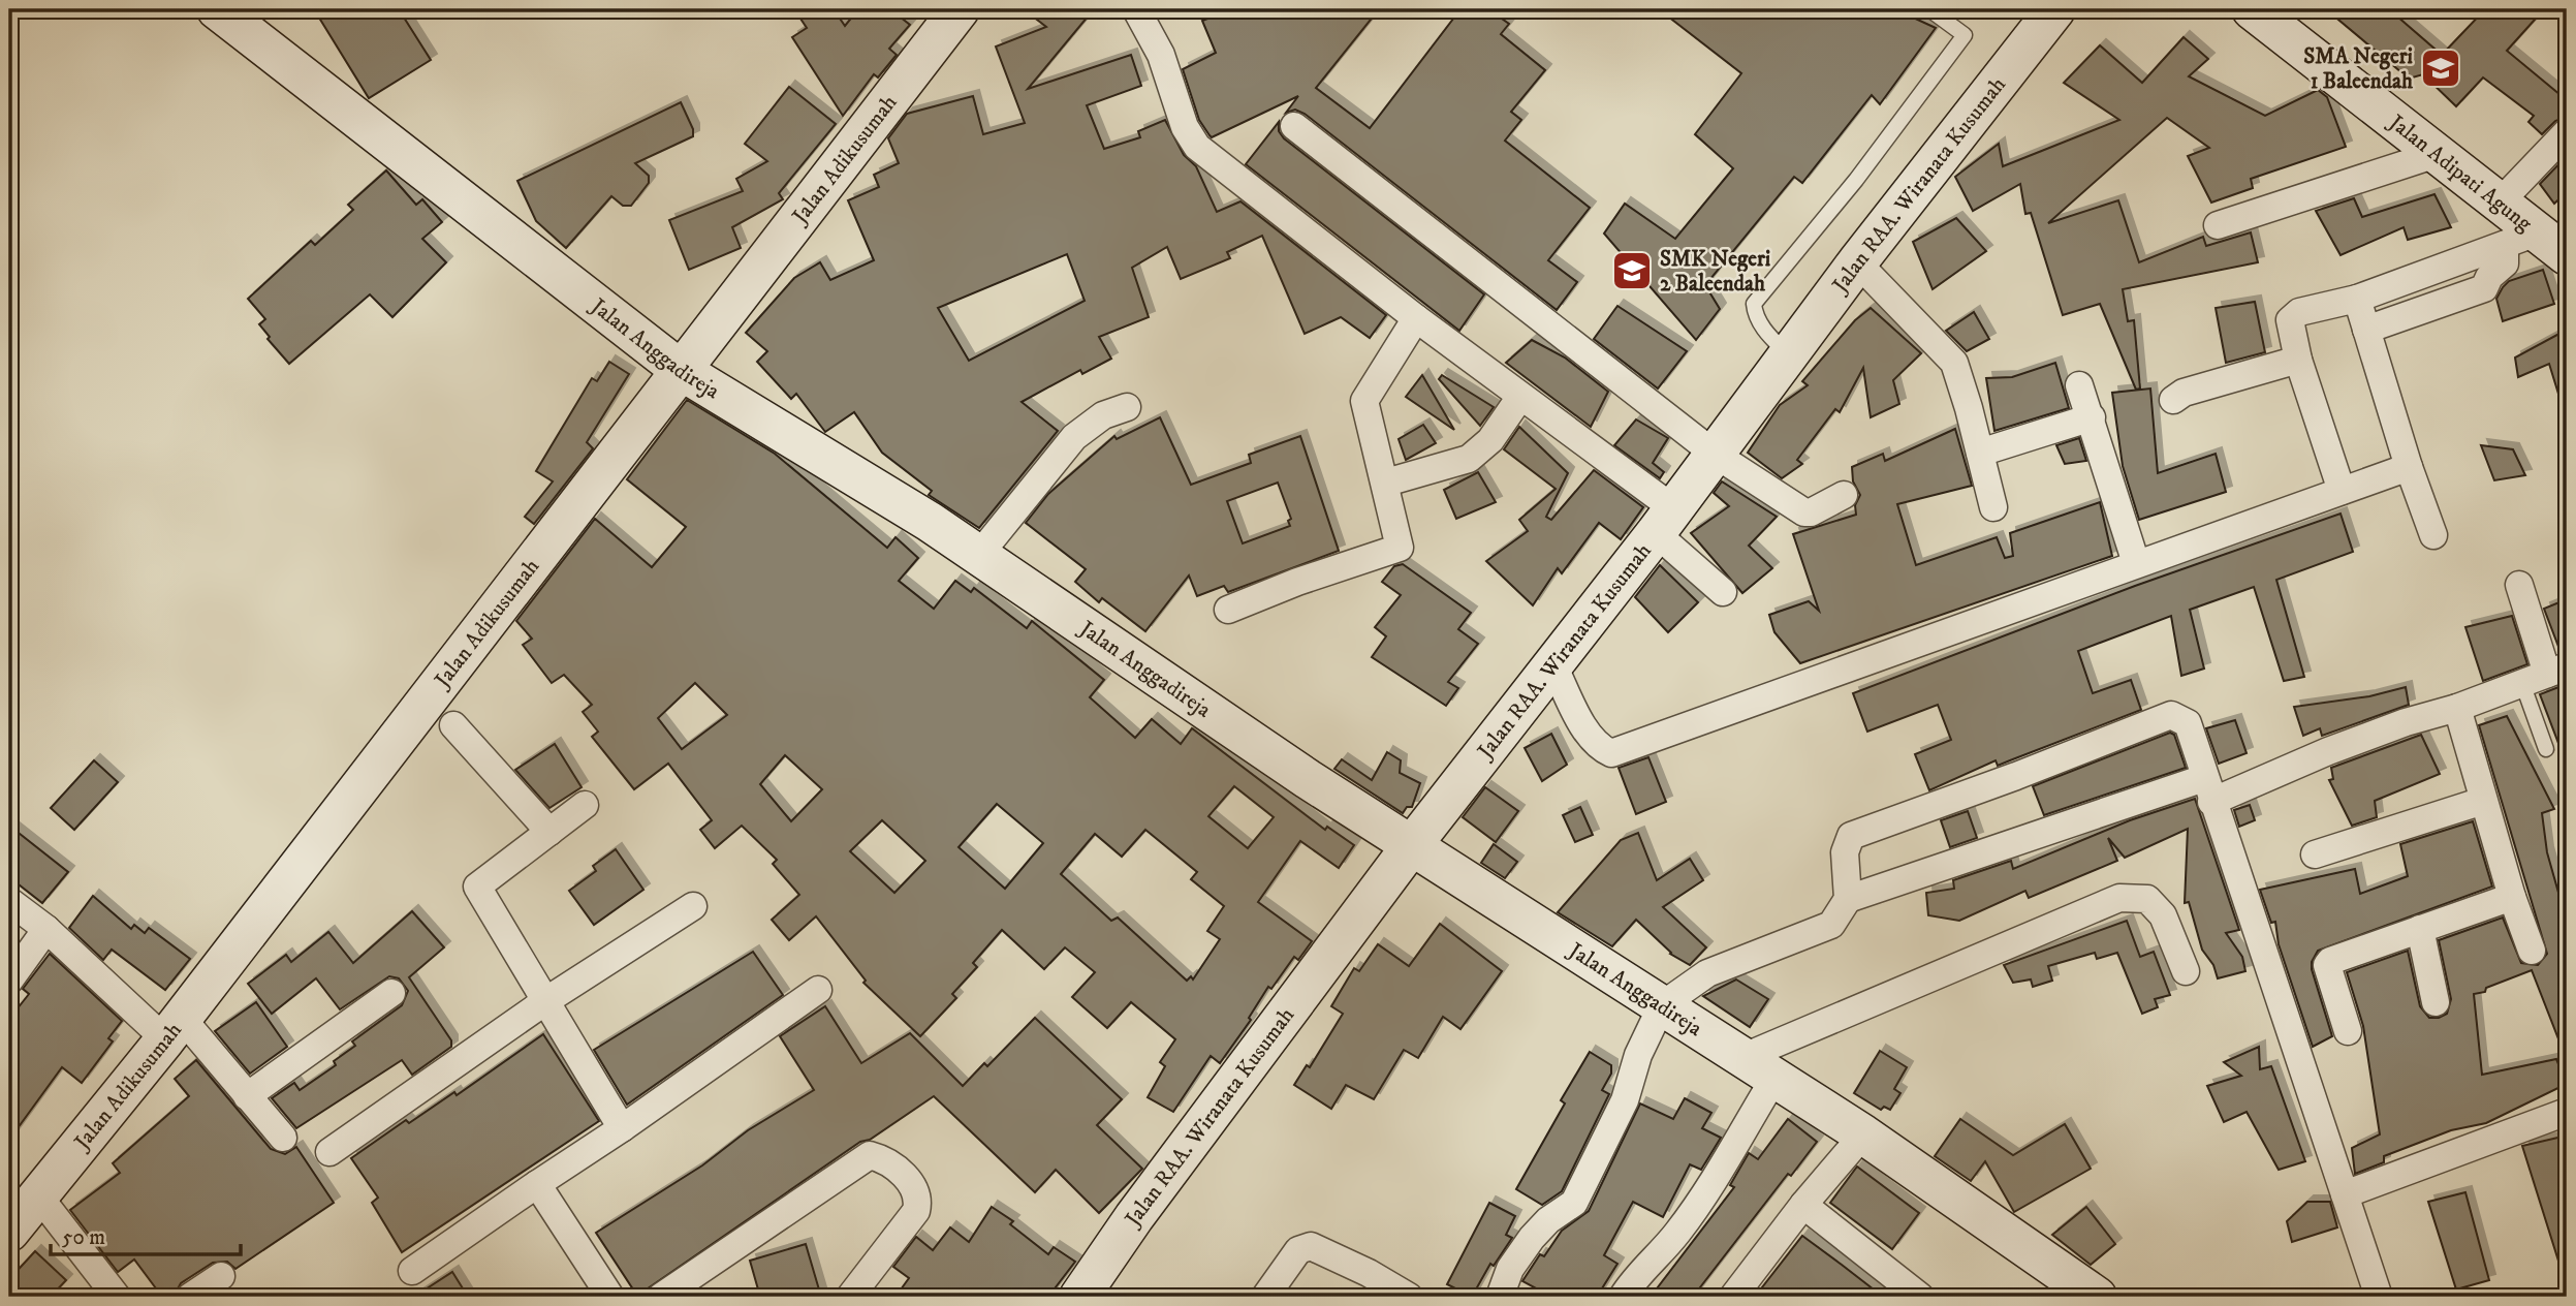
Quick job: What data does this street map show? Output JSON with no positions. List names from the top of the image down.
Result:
{
  "streets": {
    "main road": [
      "Jalan Adikusumah",
      "Jalan Adipati Agung",
      "Jalan RAA. Wiranata Kusumah",
      "Jalan Anggadireja"
    ]
  },
  "crossings": [
    ["Jalan Adikusumah", "Jalan Anggadireja"],
    ["Jalan RAA. Wiranata Kusumah", "Jalan Anggadireja"]
  ],
  "places": {
    "school or university": ["SMA Negeri 1 Baleendah", "SMK Negeri 2 Baleendah"]
  },
  "scale_bar": "50 m"
}
